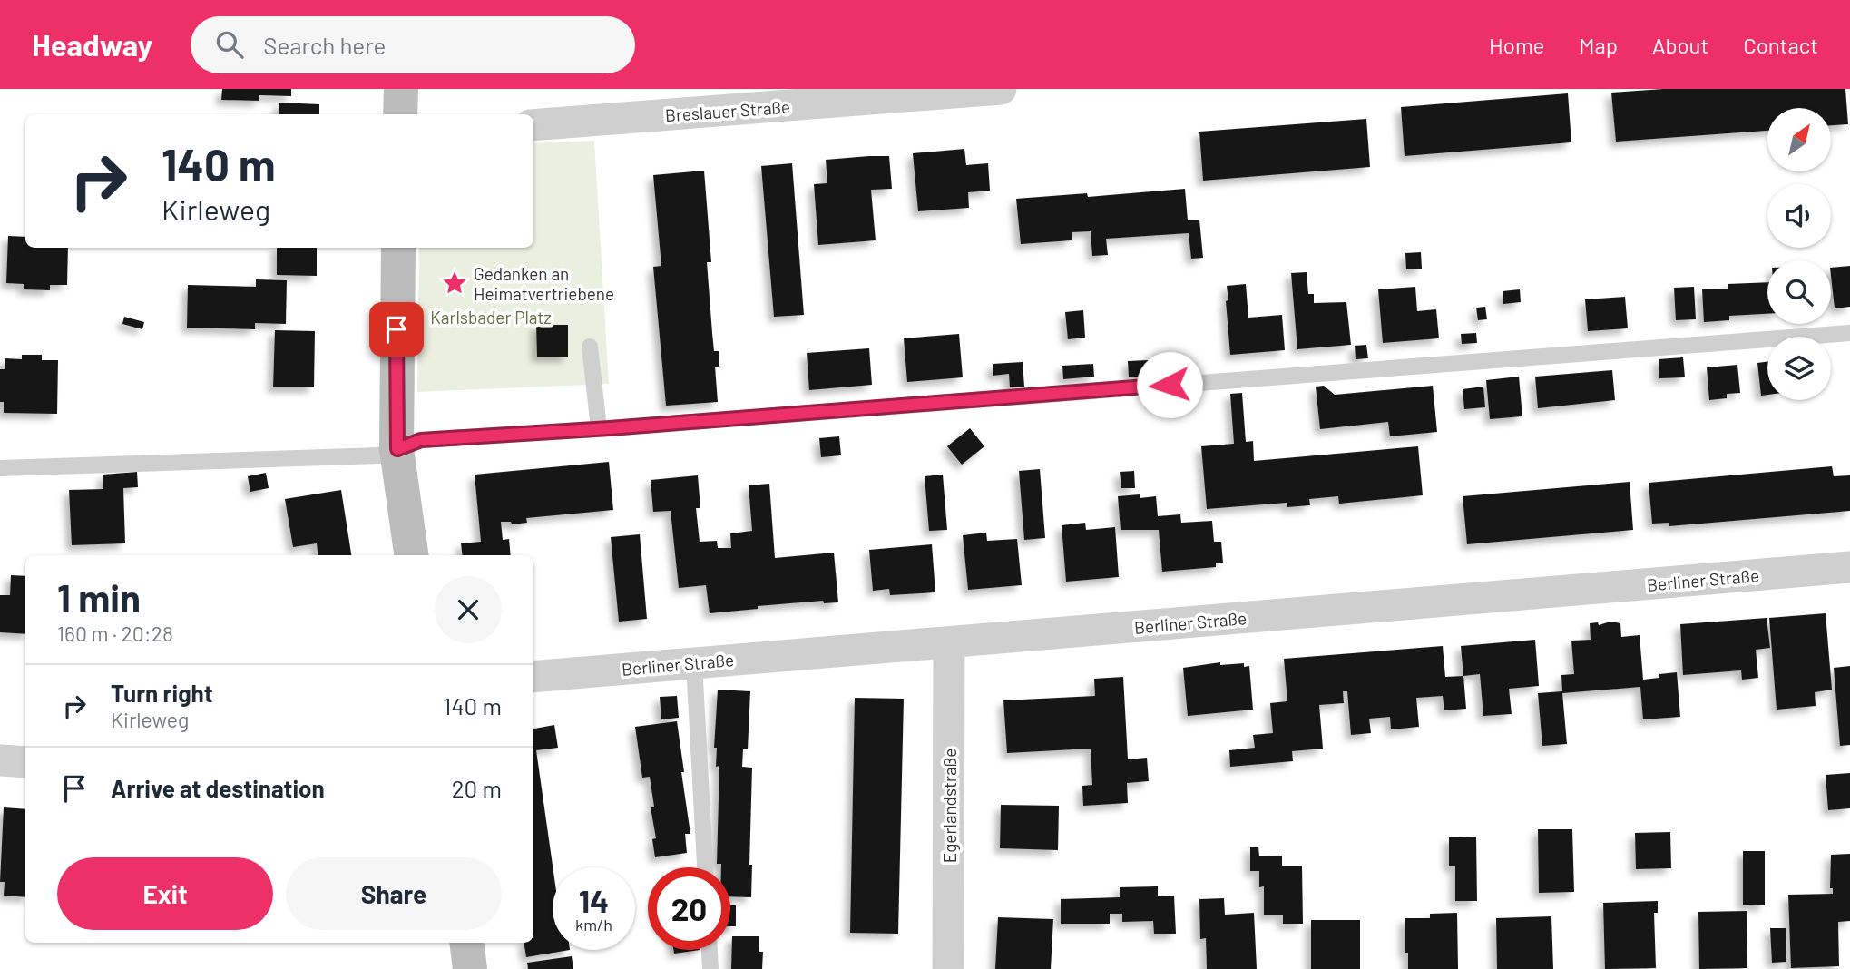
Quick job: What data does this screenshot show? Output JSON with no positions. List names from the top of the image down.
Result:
{
  "streets": {
    "street": ["Breslauer Straße", "Berliner Straße", "Egerlandstraße"]
  },
  "crossings": [
    ["Berliner Straße", "Egerlandstraße"]
  ],
  "parks": ["Karlsbader Platz"],
  "places": {
    "place": ["Gedanken an Heimatvertriebene"]
  },
  "north": "top right",
  "page": {
    "header": "Headway",
    "search": "Search here",
    "nav": [
      "Home",
      "Map",
      "About",
      "Contact"
    ],
    "turn": ["140 m", "Kirleweg"],
    "heading": ["1 min", "160 m · 20:28"],
    "list": [
      {
        "name": "Turn right",
        "note": "Kirleweg",
        "value": "140 m"
      },
      {
        "name": "Arrive at destination",
        "value": "20 m"
      }
    ],
    "buttons": ["Exit", "Share"],
    "speed": "14 km/h",
    "limit": "20"
  }
}
